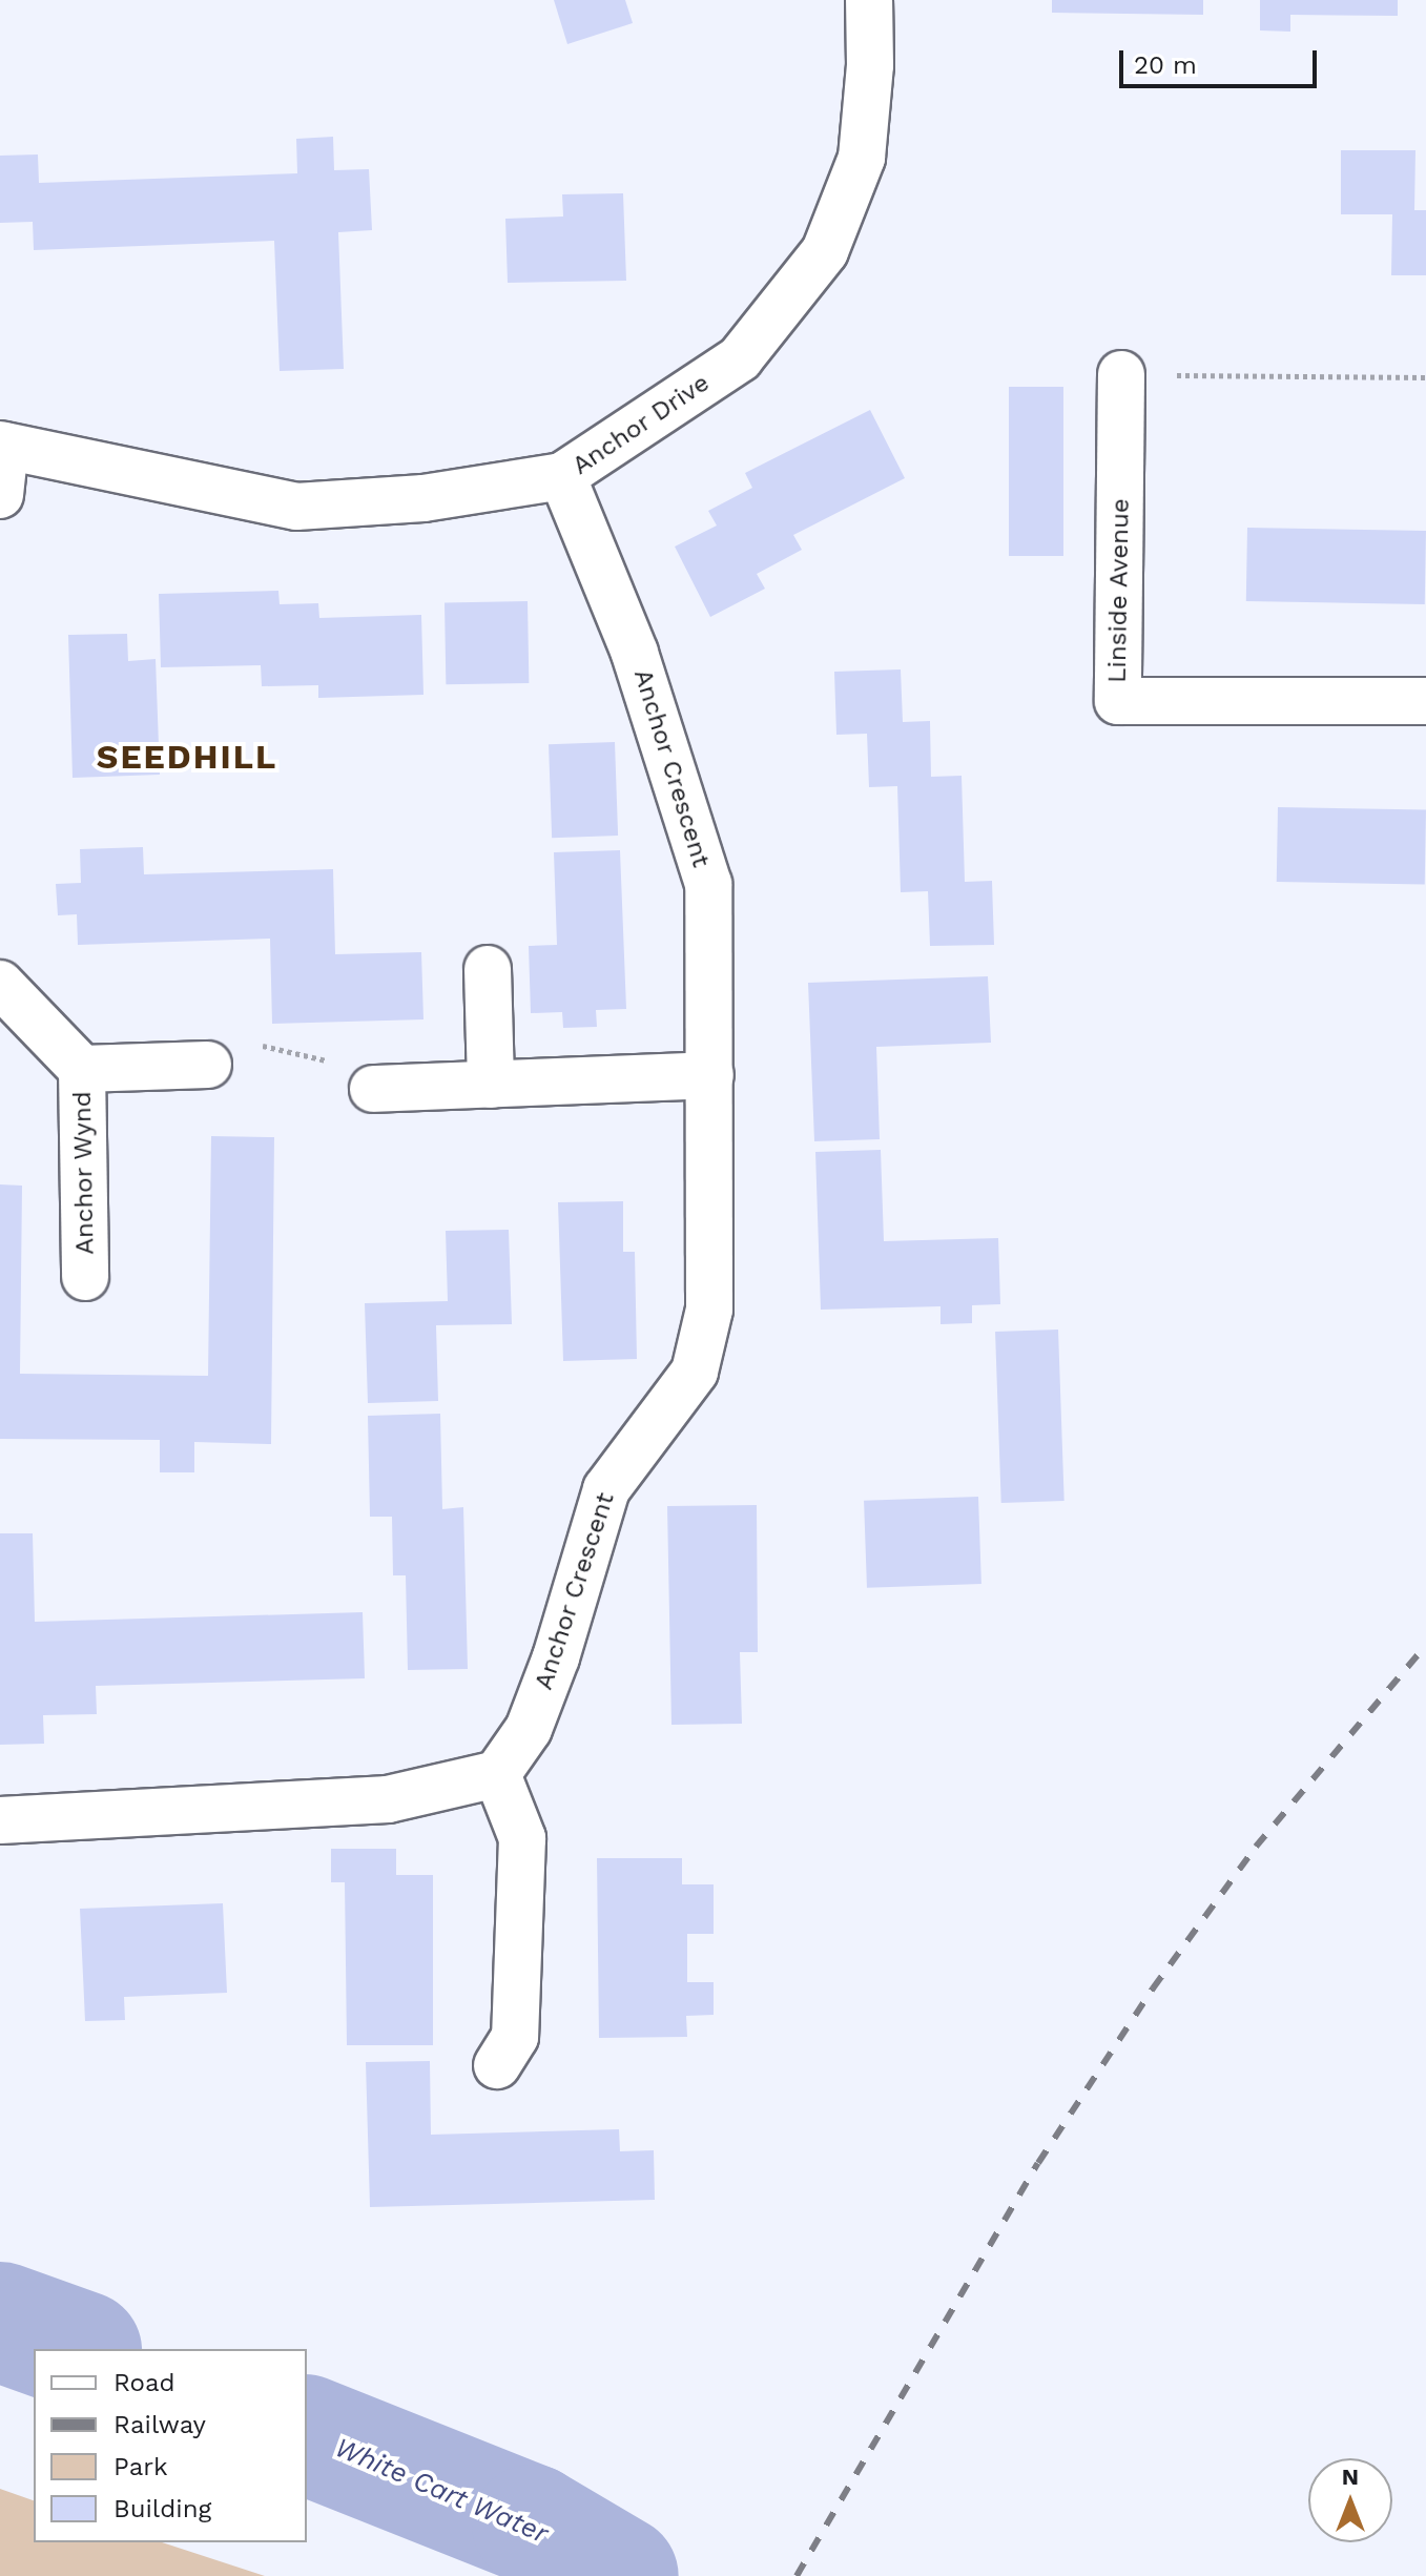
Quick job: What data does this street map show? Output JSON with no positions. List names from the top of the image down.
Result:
{
  "streets": {
    "street": [
      "Anchor Drive",
      "Linside Avenue",
      "Anchor Crescent",
      "Anchor Wynd"
    ]
  },
  "crossings": [
    ["Anchor Drive", "Anchor Crescent"]
  ],
  "districts": ["SEEDHILL"],
  "water": ["White Cart Water"],
  "legend": [
    "Road",
    "Railway",
    "Park",
    "Building"
  ],
  "scale_bar": "20 m",
  "north": "top"
}
